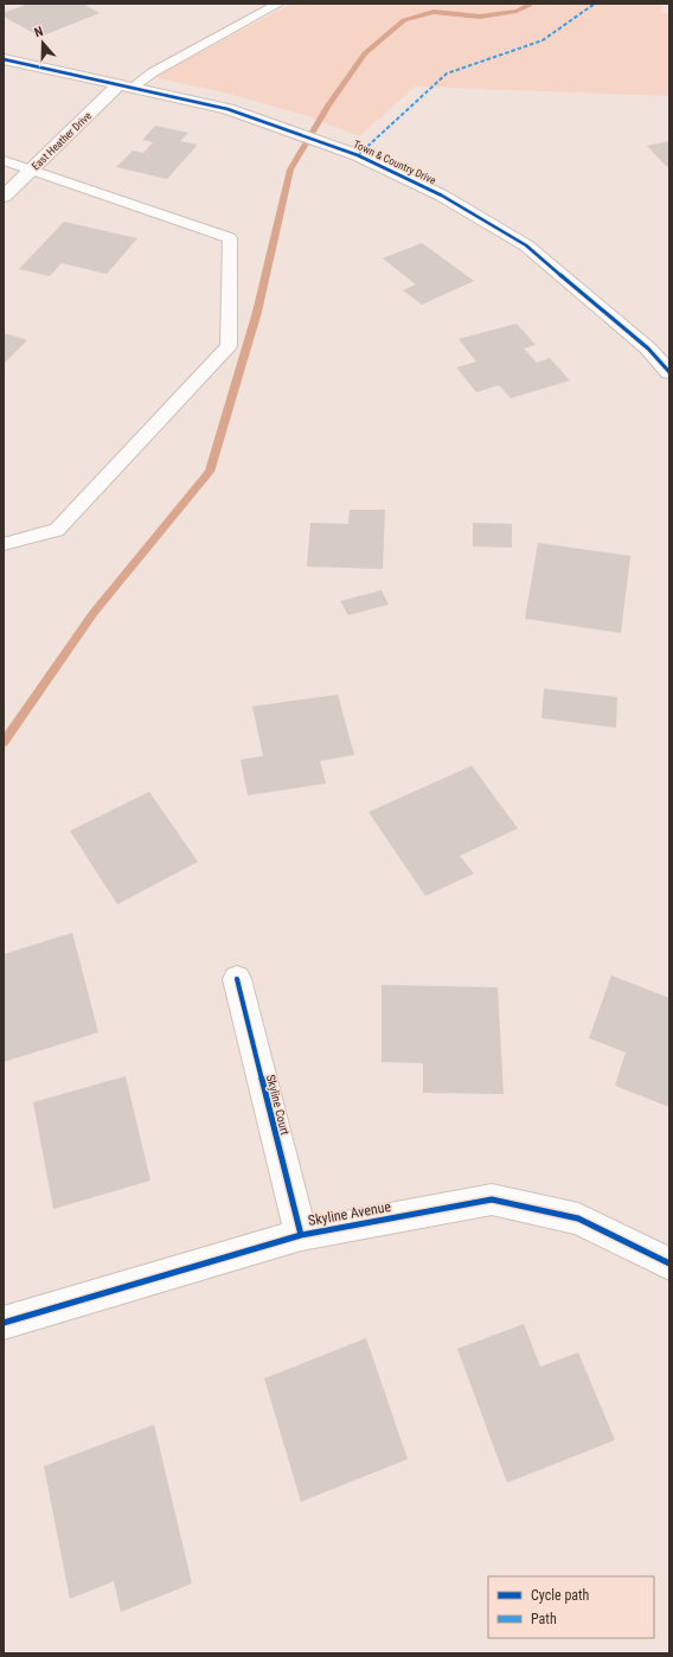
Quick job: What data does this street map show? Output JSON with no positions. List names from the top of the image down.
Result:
{
  "streets": {
    "street": [
      "East Heather Drive",
      "Town & Country Drive",
      "Skyline Court",
      "Skyline Avenue"
    ]
  },
  "crossings": [
    ["East Heather Drive", "Town & Country Drive"],
    ["Skyline Court", "Skyline Avenue"]
  ],
  "legend": ["Cycle path", "Path"],
  "north": "top"
}
